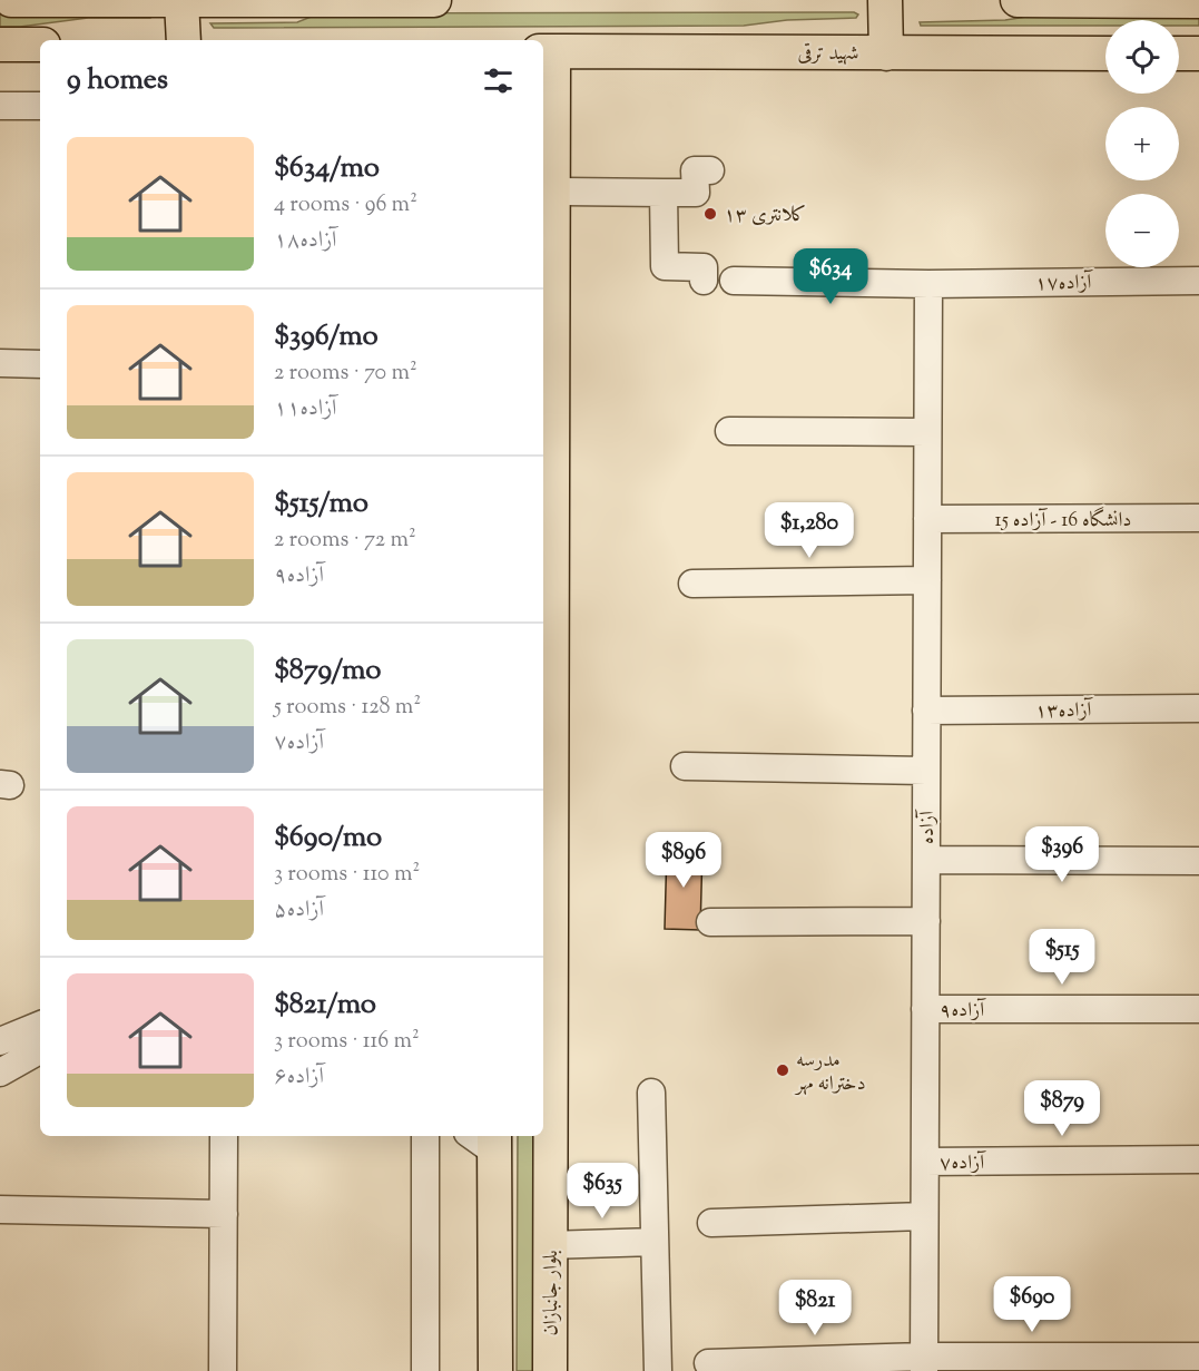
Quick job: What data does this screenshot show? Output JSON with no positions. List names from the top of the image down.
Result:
{
  "streets": {
    "main road": ["شهید ترقی", "بلوار جانبازان"],
    "street": [
      "آزاده۱۷",
      "دانشگاه 16 - آزاده 15",
      "آزاده۱۳",
      "آزاده",
      "آزاده۹",
      "آزاده۷"
    ]
  },
  "crossings": [
    ["شهید ترقی", "بلوار جانبازان"],
    ["آزاده۱۷", "آزاده"],
    ["دانشگاه 16 - آزاده 15", "آزاده"],
    ["آزاده۱۳", "آزاده"],
    ["آزاده", "آزاده۹"],
    ["آزاده", "آزاده۷"]
  ],
  "places": ["کلانتری ۱۳", "مدرسه دخترانه مهر"],
  "page": {
    "map_buttons": ["+", "−"],
    "heading": "9 homes",
    "list": [
      {
        "name": "$634/mo",
        "note": "4 rooms · 96 m² · آزاده۱۸"
      },
      {
        "name": "$396/mo",
        "note": "2 rooms · 70 m² · آزاده۱۱"
      },
      {
        "name": "$515/mo",
        "note": "2 rooms · 72 m² · آزاده۹"
      },
      {
        "name": "$879/mo",
        "note": "5 rooms · 128 m² · آزاده۷"
      },
      {
        "name": "$690/mo",
        "note": "3 rooms · 110 m² · آزاده۵"
      },
      {
        "name": "$821/mo",
        "note": "3 rooms · 116 m² · آزاده۶"
      }
    ],
    "price": [
      "$634",
      "$1,280",
      "$396",
      "$896",
      "$515",
      "$879",
      "$635",
      "$690",
      "$821"
    ]
  }
}
